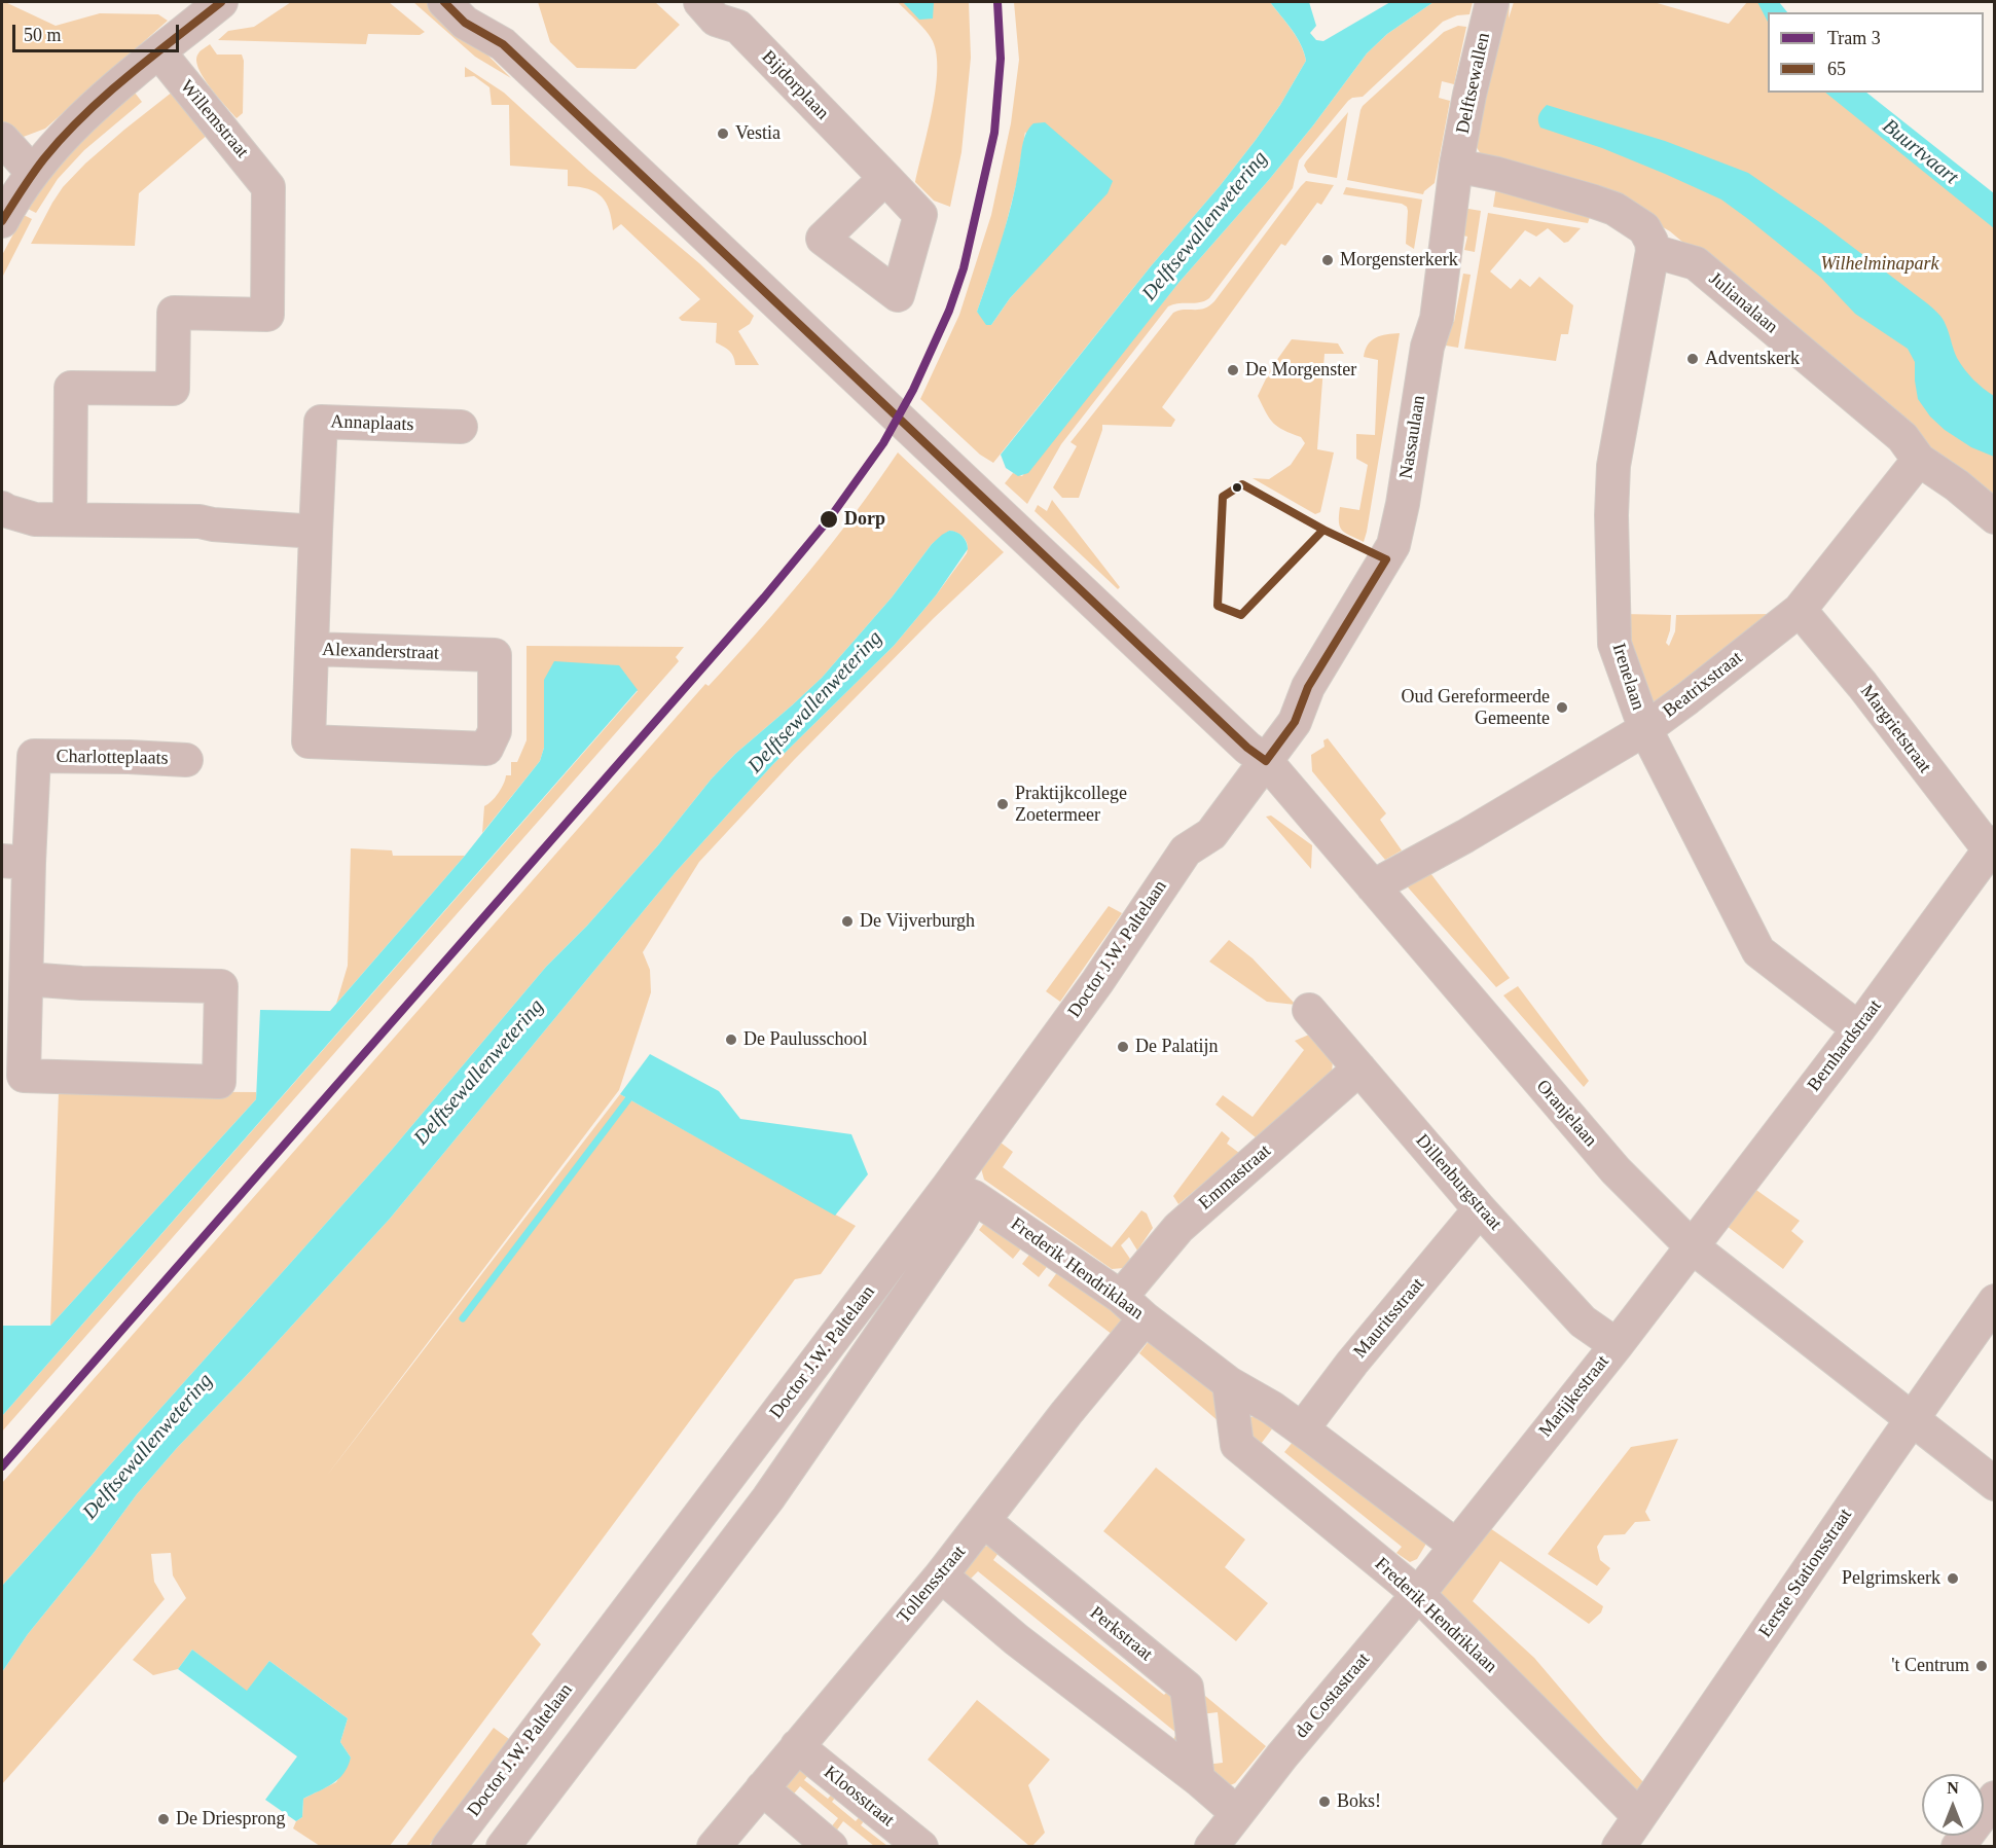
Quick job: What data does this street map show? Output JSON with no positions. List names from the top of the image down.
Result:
{
  "streets": {
    "street": [
      "Delftsewallen",
      "Bijdorplaan",
      "Willemstraat",
      "Julianalaan",
      "Annaplaats",
      "Nassaulaan",
      "Alexanderstraat",
      "Irenelaan",
      "Beatrixstraat",
      "Margrietstraat",
      "Charlotteplaats",
      "Doctor J.W. Paltelaan",
      "Bernhardstraat",
      "Oranjelaan",
      "Emmastraat",
      "Dillenburgstraat",
      "Frederik Hendriklaan",
      "Mauritsstraat",
      "Marijkestraat",
      "Eerste Stationsstraat",
      "Tollensstraat",
      "Perkstraat",
      "da Costastraat",
      "Kloosstraat"
    ]
  },
  "crossings": [
    ["Delftsewallen", "Nassaulaan"],
    ["Julianalaan", "Irenelaan"],
    ["Julianalaan", "Beatrixstraat"],
    ["Annaplaats", "Alexanderstraat"],
    ["Nassaulaan", "Doctor J.W. Paltelaan"],
    ["Nassaulaan", "Oranjelaan"],
    ["Irenelaan", "Beatrixstraat"],
    ["Irenelaan", "Bernhardstraat"],
    ["Beatrixstraat", "Margrietstraat"],
    ["Beatrixstraat", "Oranjelaan"],
    ["Margrietstraat", "Bernhardstraat"],
    ["Doctor J.W. Paltelaan", "Oranjelaan"],
    ["Doctor J.W. Paltelaan", "Frederik Hendriklaan"],
    ["Bernhardstraat", "Oranjelaan"],
    ["Bernhardstraat", "Marijkestraat"],
    ["Oranjelaan", "Marijkestraat"],
    ["Oranjelaan", "Eerste Stationsstraat"],
    ["Emmastraat", "Dillenburgstraat"],
    ["Emmastraat", "Frederik Hendriklaan"],
    ["Dillenburgstraat", "Mauritsstraat"],
    ["Dillenburgstraat", "Marijkestraat"],
    ["Frederik Hendriklaan", "Mauritsstraat"],
    ["Frederik Hendriklaan", "Marijkestraat"],
    ["Frederik Hendriklaan", "Eerste Stationsstraat"],
    ["Frederik Hendriklaan", "Tollensstraat"],
    ["Frederik Hendriklaan", "da Costastraat"],
    ["Marijkestraat", "da Costastraat"],
    ["Tollensstraat", "Perkstraat"],
    ["Tollensstraat", "Kloosstraat"]
  ],
  "water": ["Buurtvaart", "Delftsewallenwetering"],
  "parks": ["Wilhelminapark"],
  "places": [
    "Vestia",
    "Morgensterkerk",
    "Adventskerk",
    "De Morgenster",
    "Dorp",
    "Oud Gereformeerde Gemeente",
    "Praktijkcollege Zoetermeer",
    "De Vijverburgh",
    "De Paulusschool",
    "De Palatijn",
    "Pelgrimskerk",
    "'t Centrum",
    "Boks!",
    "De Driesprong"
  ],
  "lines": ["tram line 3", "transit line 65"],
  "legend": ["Tram 3", "65"],
  "scale_bar": "50 m",
  "north": "top"
}
